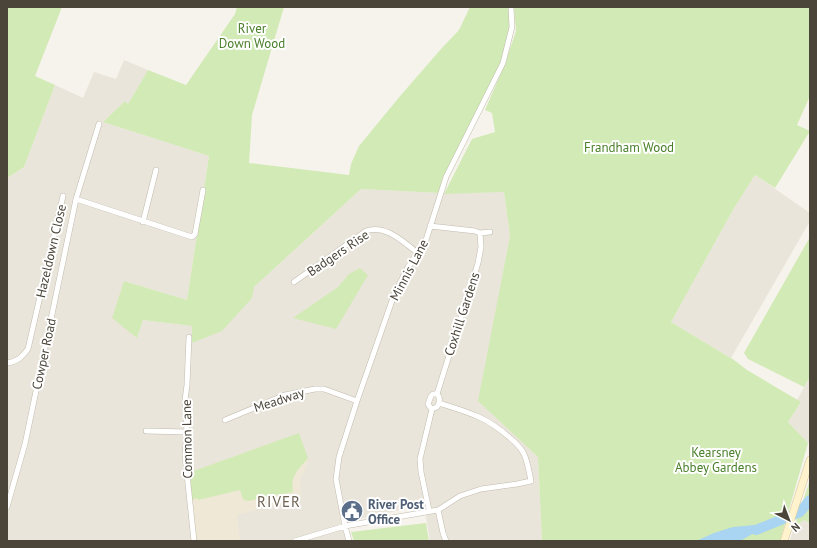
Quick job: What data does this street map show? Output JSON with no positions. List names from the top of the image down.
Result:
{
  "streets": {
    "street": [
      "Hazeldown Close",
      "Badgers Rise",
      "Minnis Lane",
      "Coxhill Gardens",
      "Cowper Road",
      "Meadway",
      "Common Lane"
    ]
  },
  "crossings": [
    ["Badgers Rise", "Minnis Lane"],
    ["Minnis Lane", "Meadway"]
  ],
  "districts": ["RIVER"],
  "parks": ["River Down Wood", "Frandham Wood", "Kearsney Abbey Gardens"],
  "places": {
    "public building": ["River Post Office"]
  },
  "north": "bottom right"
}
